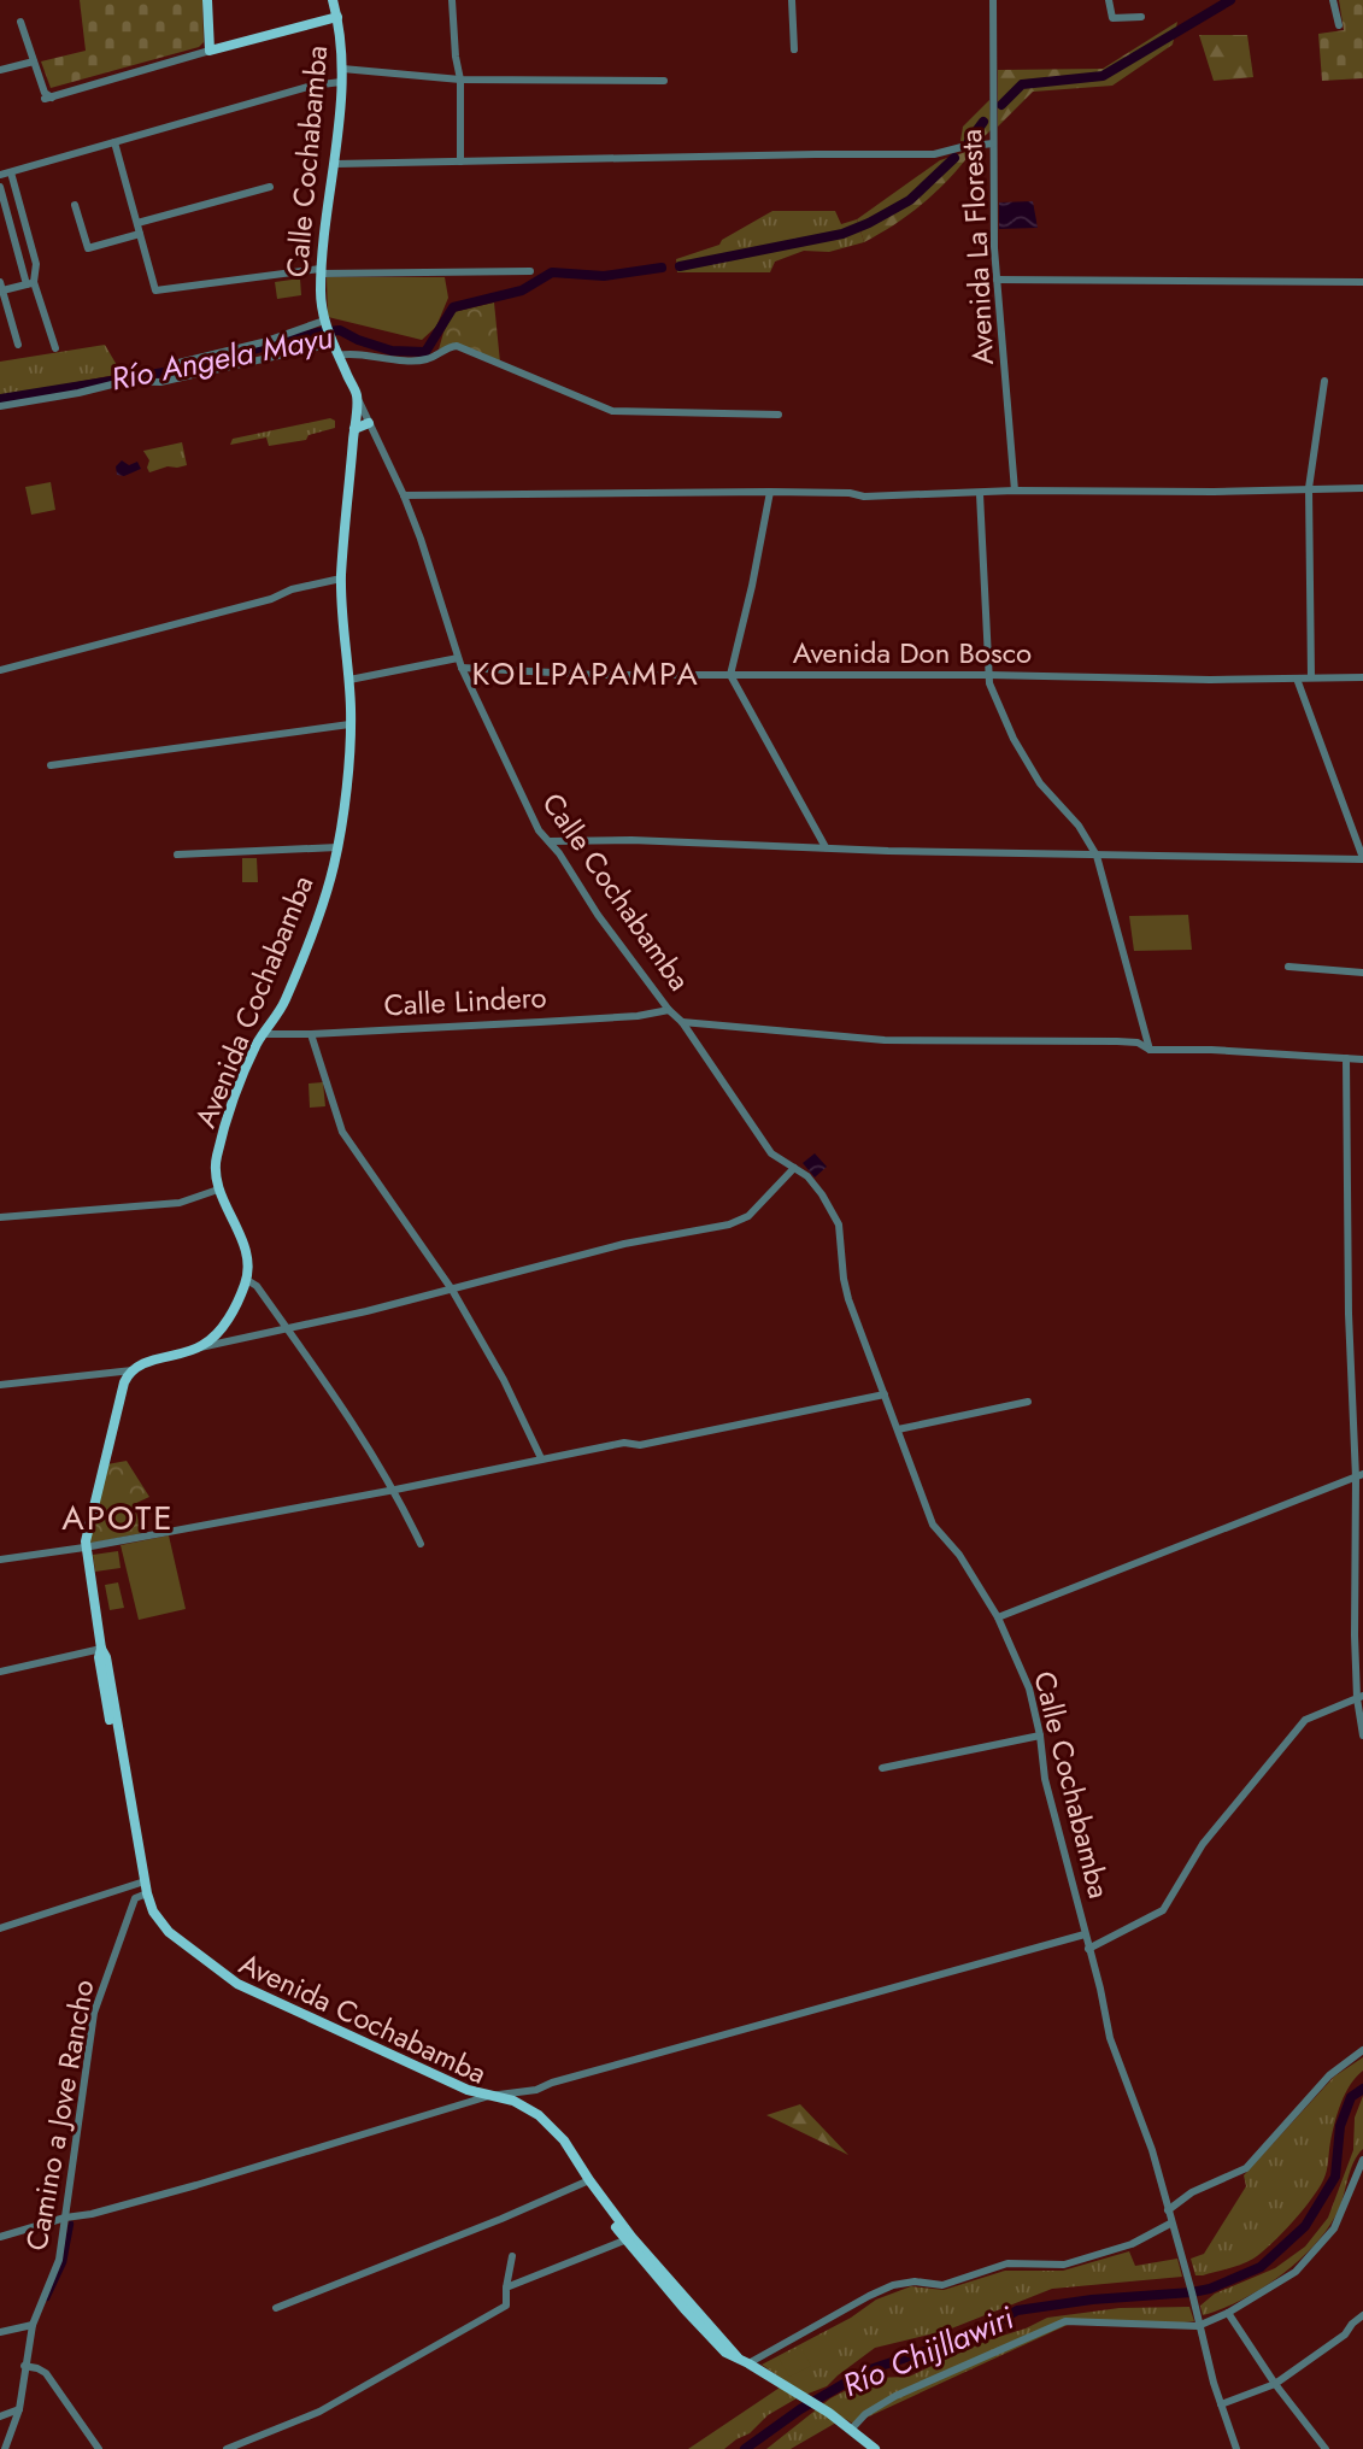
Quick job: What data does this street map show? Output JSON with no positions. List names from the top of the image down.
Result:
{
  "streets": {
    "main road": ["Calle Cochabamba", "Avenida Cochabamba"],
    "street": [
      "Avenida La Floresta",
      "Avenida Don Bosco",
      "Calle Lindero",
      "Camino a Jove Rancho"
    ]
  },
  "crossings": [
    ["Calle Cochabamba", "Avenida Don Bosco"],
    ["Calle Cochabamba", "Avenida Cochabamba"],
    ["Calle Cochabamba", "Calle Lindero"],
    ["Avenida Cochabamba", "Calle Lindero"],
    ["Avenida Cochabamba", "Camino a Jove Rancho"]
  ],
  "districts": ["KOLLPAPAMPA", "APOTE"],
  "water": ["Río Angela Mayu", "Río Chijllawiri"]
}
